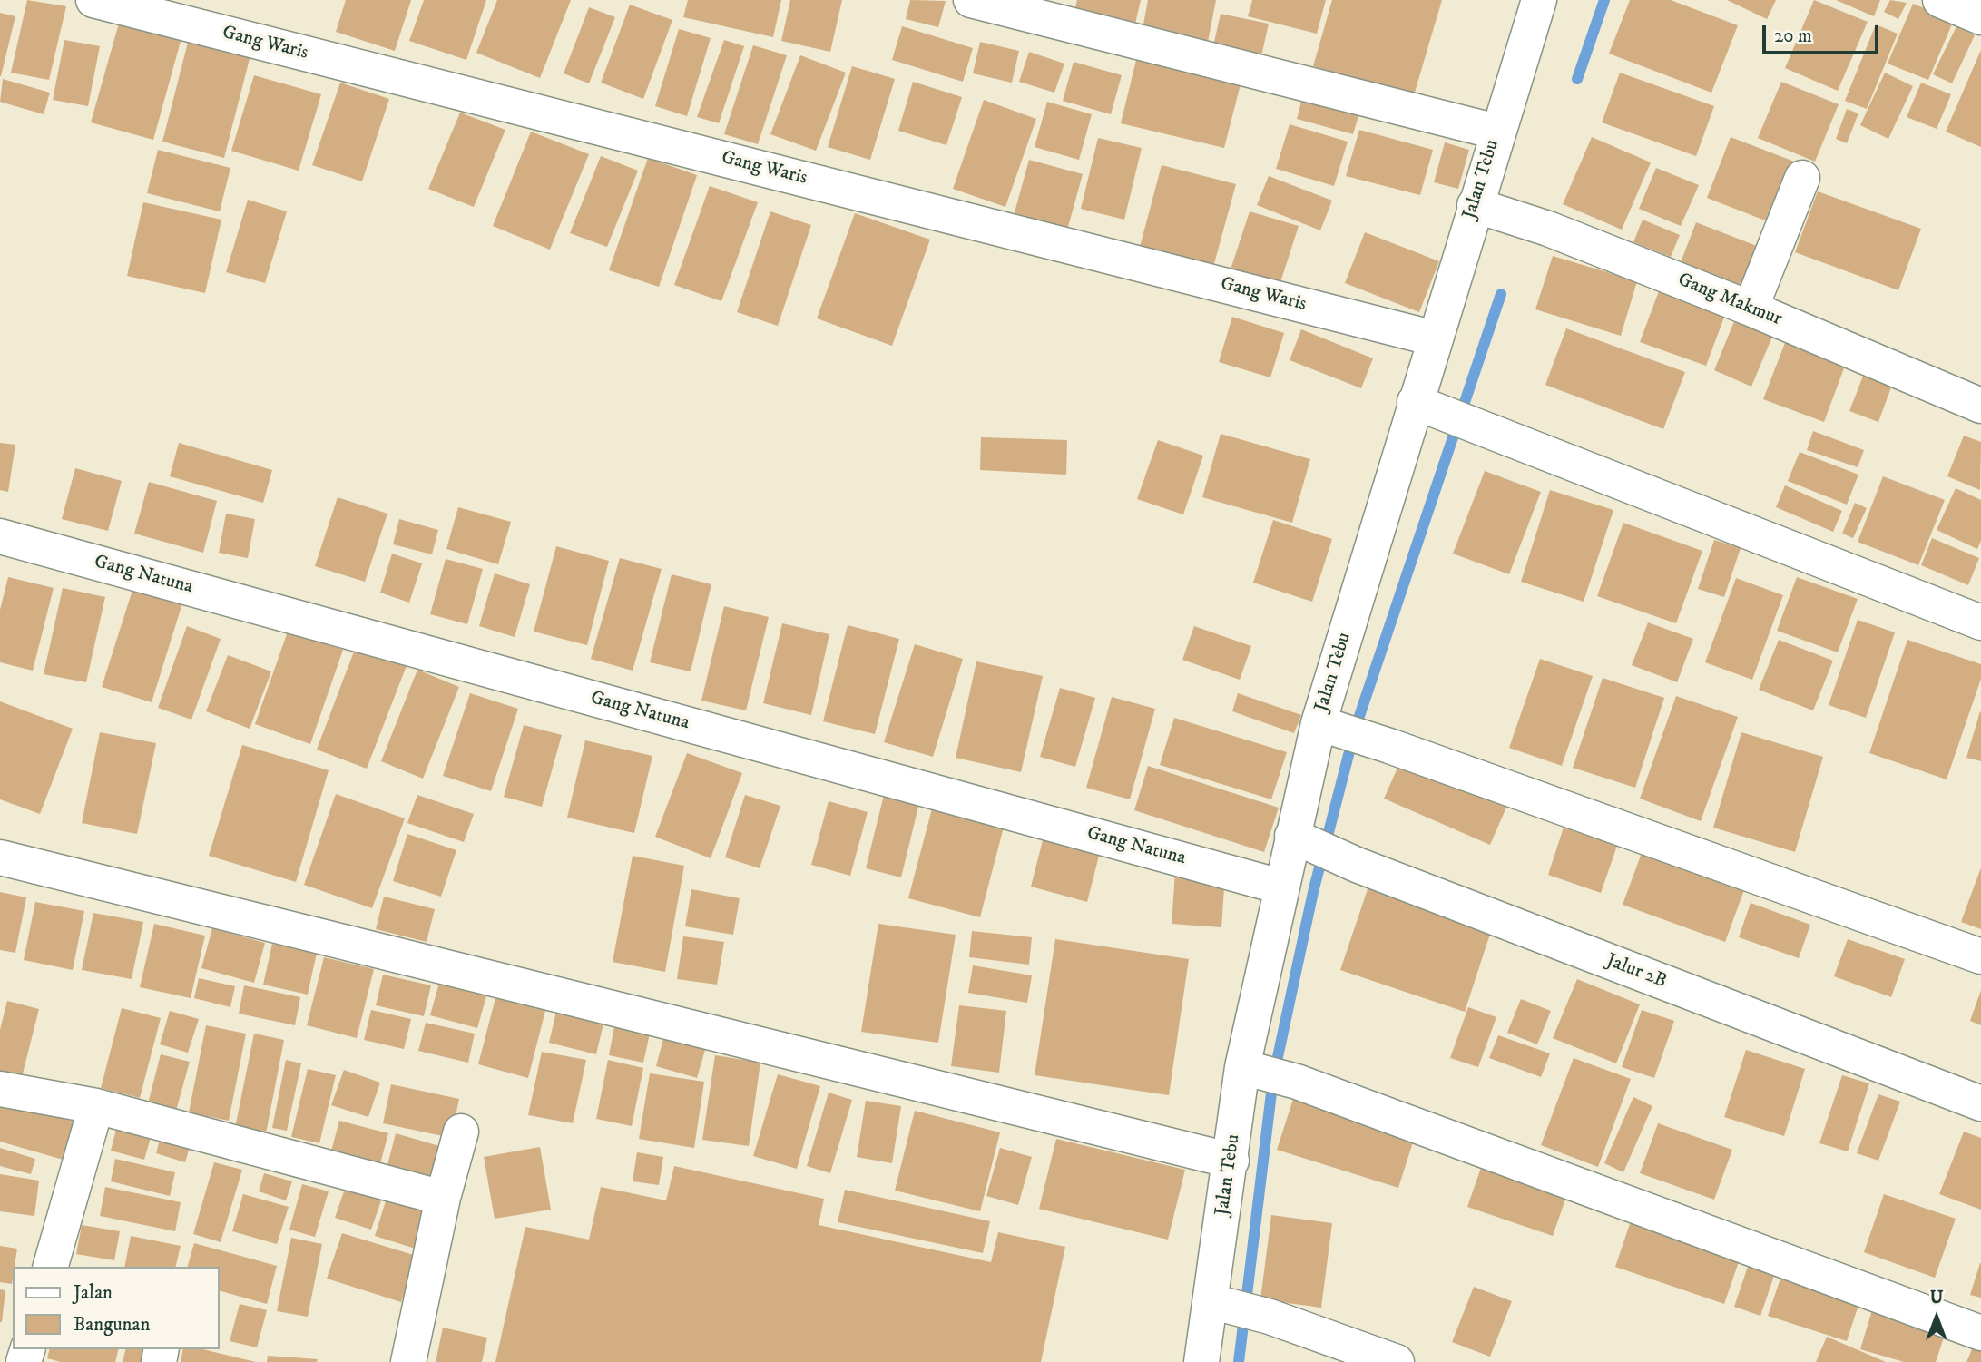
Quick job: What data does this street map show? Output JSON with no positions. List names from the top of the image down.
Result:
{
  "streets": {
    "street": [
      "Gang Waris",
      "Jalan Tebu",
      "Gang Makmur",
      "Gang Natuna",
      "Jalur 2B"
    ]
  },
  "crossings": [
    ["Gang Waris", "Jalan Tebu"],
    ["Jalan Tebu", "Gang Makmur"],
    ["Jalan Tebu", "Gang Natuna"],
    ["Jalan Tebu", "Jalur 2B"]
  ],
  "legend": ["Jalan", "Bangunan"],
  "scale_bar": "20 m",
  "north": "top"
}
